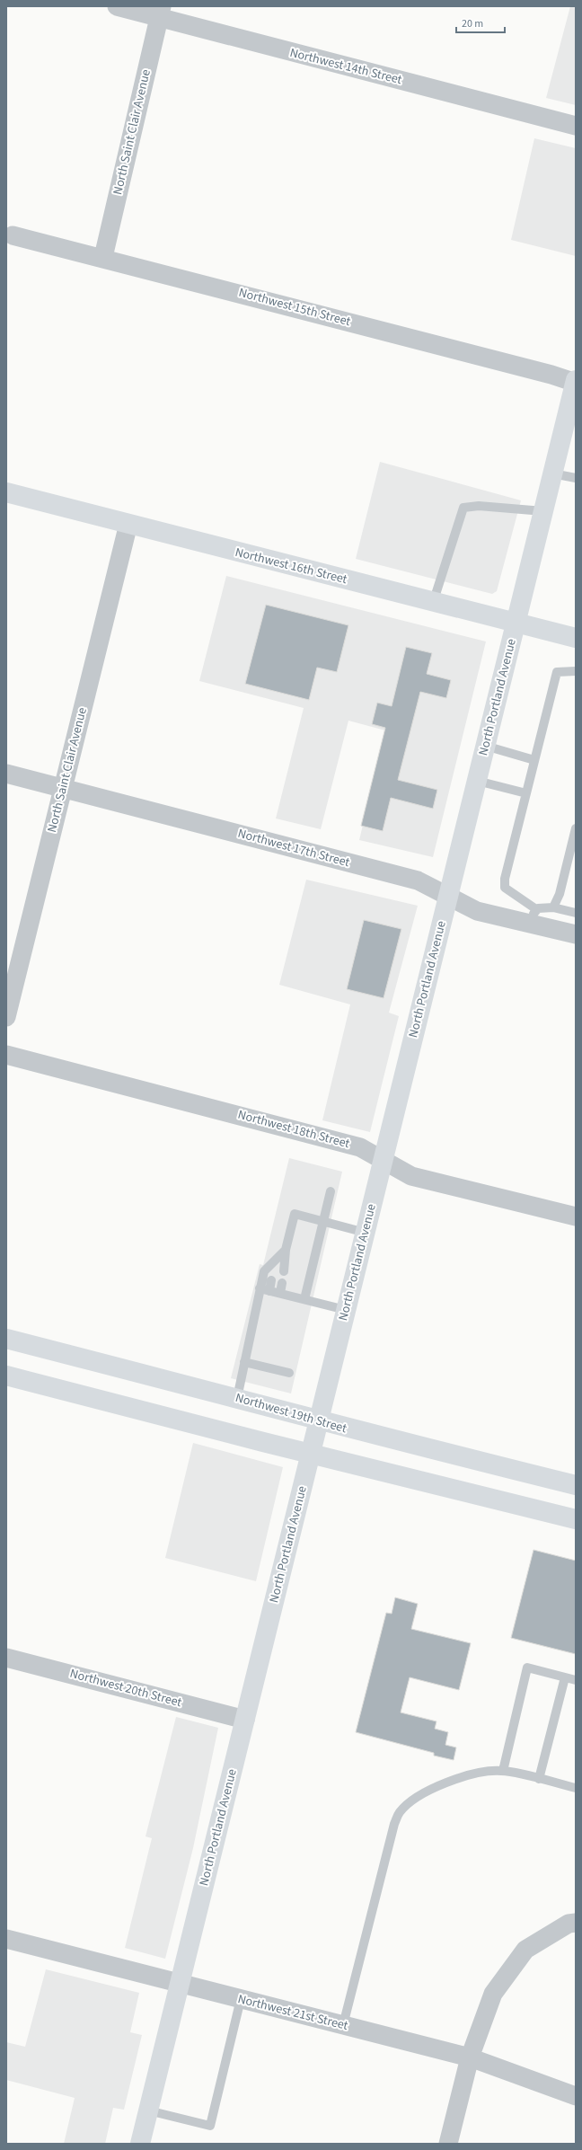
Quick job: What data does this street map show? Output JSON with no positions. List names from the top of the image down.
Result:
{
  "streets": {
    "main road": ["Northwest 16th Street", "North Portland Avenue", "Northwest 19th Street"],
    "street": [
      "Northwest 14th Street",
      "North Saint Clair Avenue",
      "Northwest 15th Street",
      "Northwest 17th Street",
      "Northwest 18th Street",
      "Northwest 20th Street",
      "Northwest 21st Street"
    ]
  },
  "crossings": [
    ["Northwest 14th Street", "North Saint Clair Avenue"],
    ["North Saint Clair Avenue", "Northwest 15th Street"],
    ["North Saint Clair Avenue", "Northwest 16th Street"],
    ["North Saint Clair Avenue", "Northwest 17th Street"],
    ["Northwest 15th Street", "North Portland Avenue"],
    ["Northwest 16th Street", "North Portland Avenue"],
    ["North Portland Avenue", "Northwest 17th Street"],
    ["North Portland Avenue", "Northwest 18th Street"],
    ["North Portland Avenue", "Northwest 19th Street"],
    ["North Portland Avenue", "Northwest 20th Street"],
    ["North Portland Avenue", "Northwest 21st Street"]
  ],
  "scale_bar": "20 m"
}
